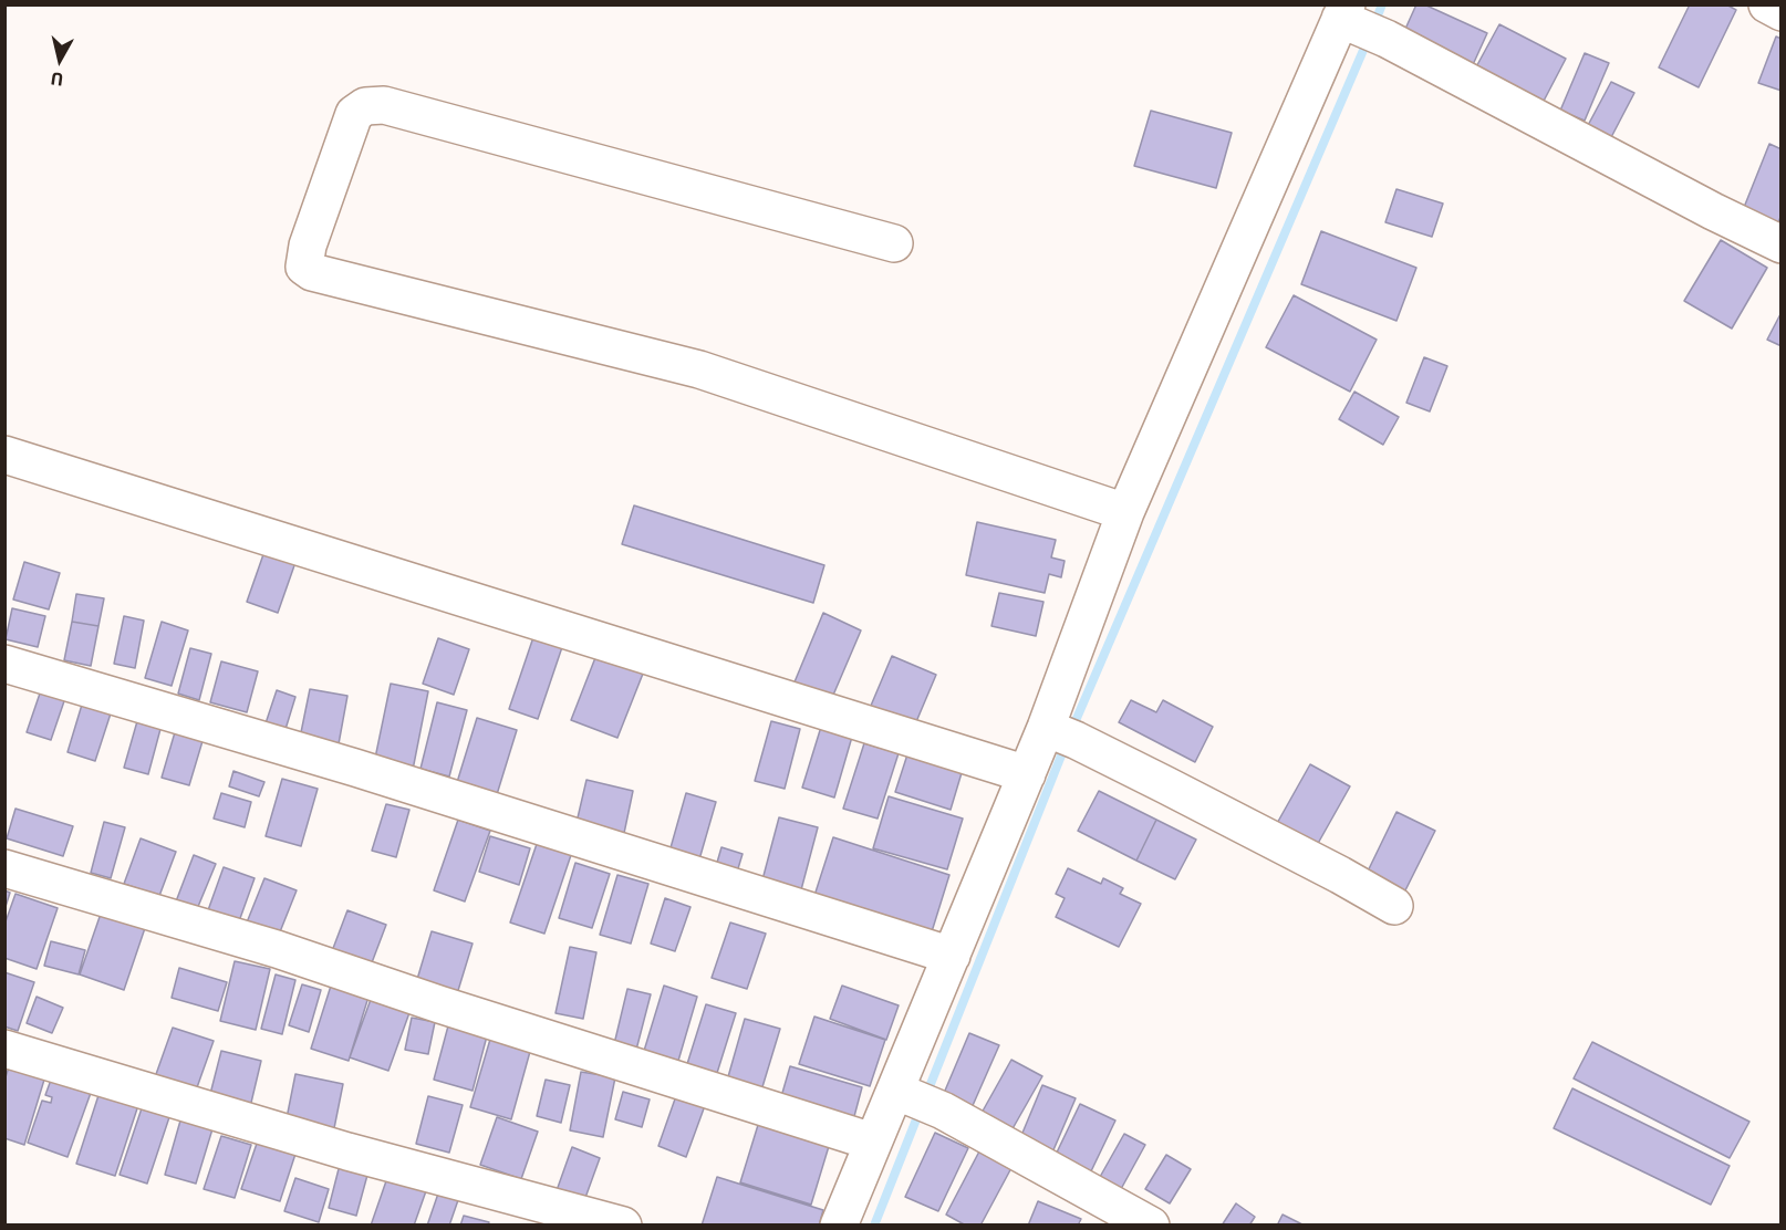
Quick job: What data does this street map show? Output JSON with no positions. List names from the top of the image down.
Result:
{
  "north": "bottom"
}
